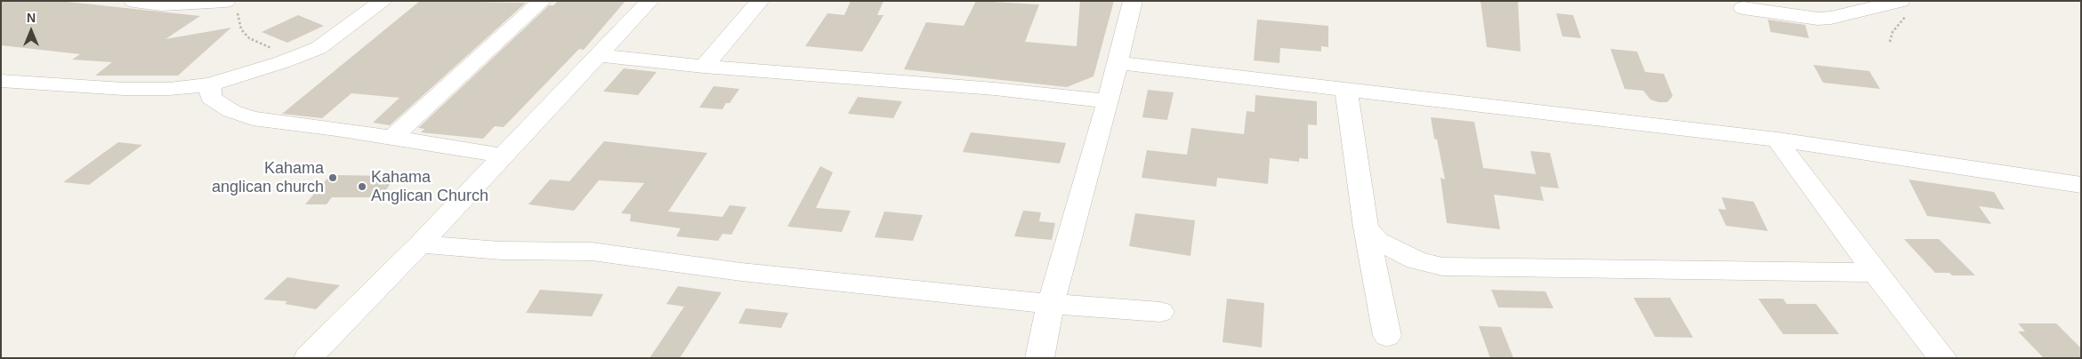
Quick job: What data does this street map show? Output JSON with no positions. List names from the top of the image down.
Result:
{
  "places": ["Kahama anglican church", "Kahama Anglican Church"],
  "north": "top"
}
